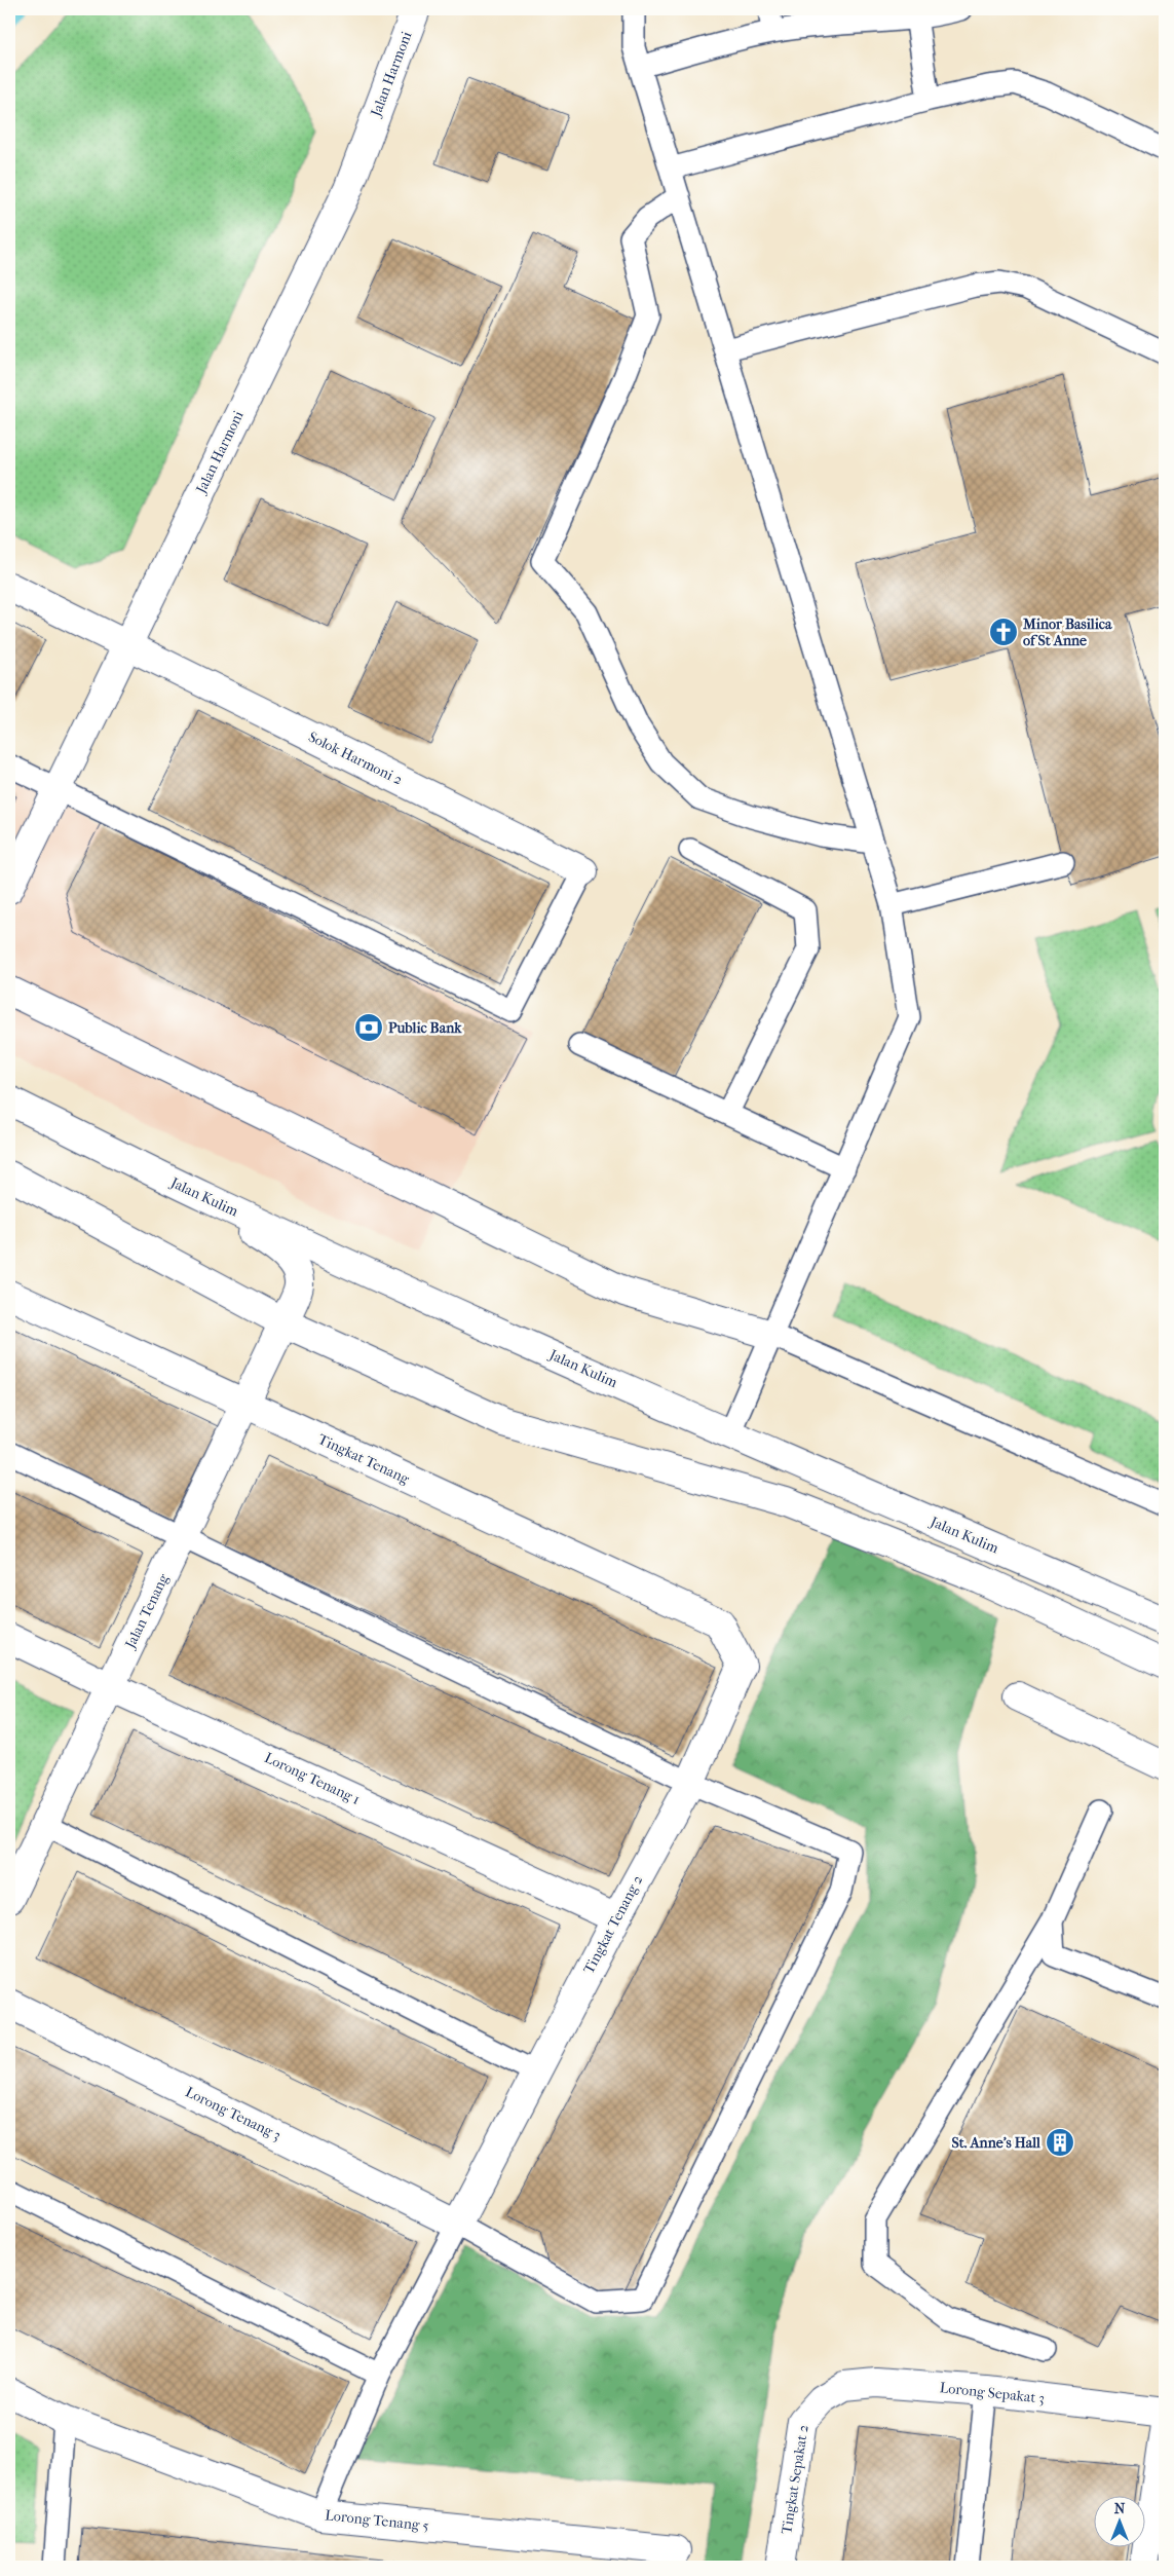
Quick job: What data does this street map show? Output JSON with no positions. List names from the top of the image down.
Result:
{
  "streets": {
    "street": [
      "Jalan Harmoni",
      "Solok Harmoni 2",
      "Jalan Kulim",
      "Tingkat Tenang",
      "Jalan Tenang",
      "Lorong Tenang 1",
      "Tingkat Tenang 2",
      "Lorong Tenang 3",
      "Lorong Sepakat 3",
      "Tingkat Sepakat 2",
      "Lorong Tenang 5"
    ]
  },
  "crossings": [
    ["Jalan Harmoni", "Solok Harmoni 2"],
    ["Jalan Kulim", "Jalan Tenang"],
    ["Tingkat Tenang", "Jalan Tenang"],
    ["Tingkat Tenang", "Tingkat Tenang 2"],
    ["Jalan Tenang", "Lorong Tenang 1"],
    ["Lorong Tenang 1", "Tingkat Tenang 2"],
    ["Tingkat Tenang 2", "Lorong Tenang 3"],
    ["Lorong Sepakat 3", "Tingkat Sepakat 2"]
  ],
  "places": {
    "church": ["Minor Basilica of St Anne"],
    "bank": ["Public Bank"],
    "building": ["St. Anne's Hall"]
  },
  "north": "top"
}
